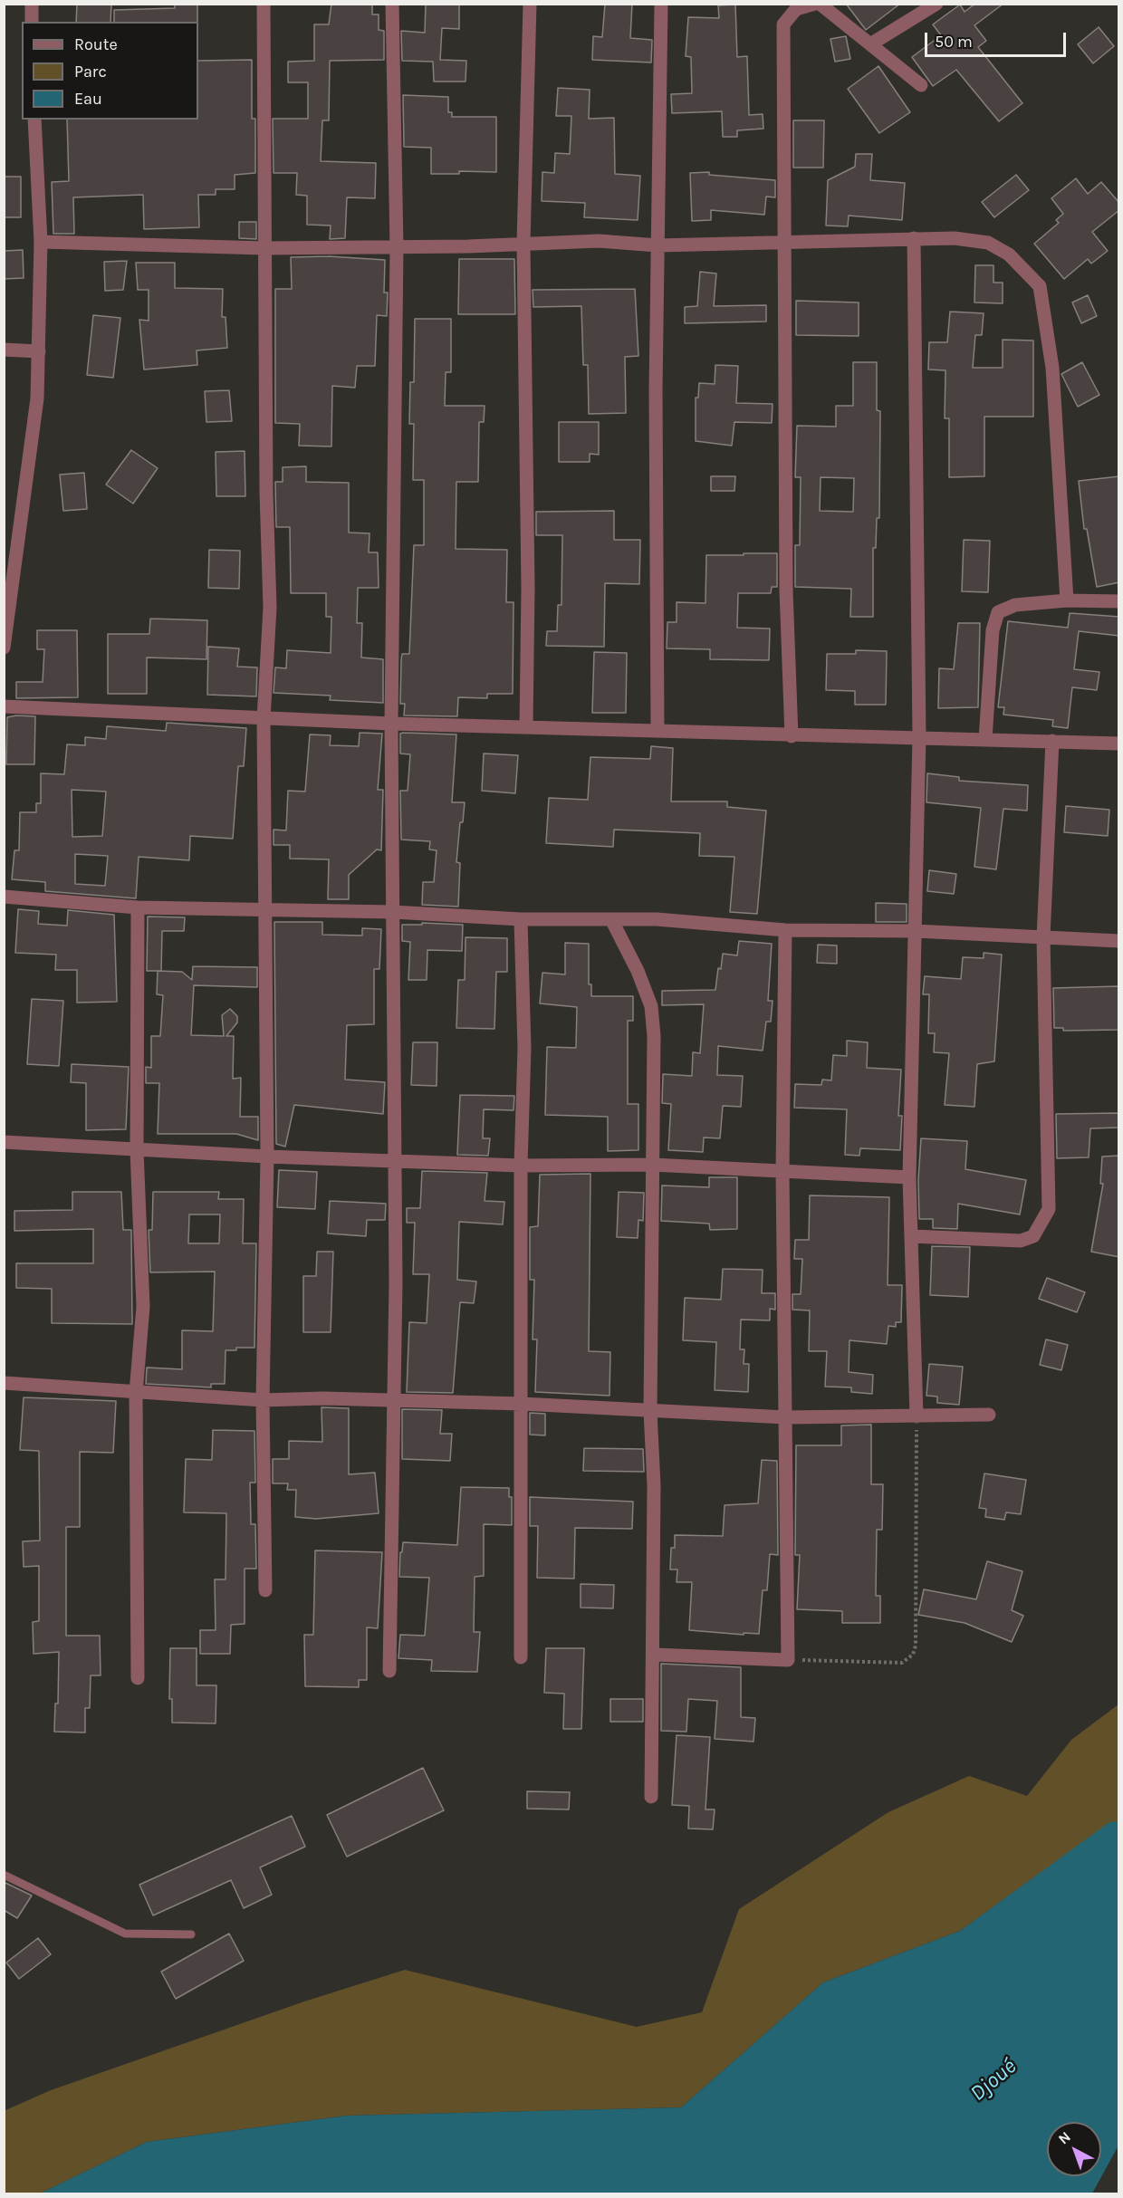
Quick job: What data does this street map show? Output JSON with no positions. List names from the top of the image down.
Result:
{
  "water": ["Djoué"],
  "legend": ["Route", "Parc", "Eau"],
  "scale_bar": "50 m",
  "north": "top left"
}
